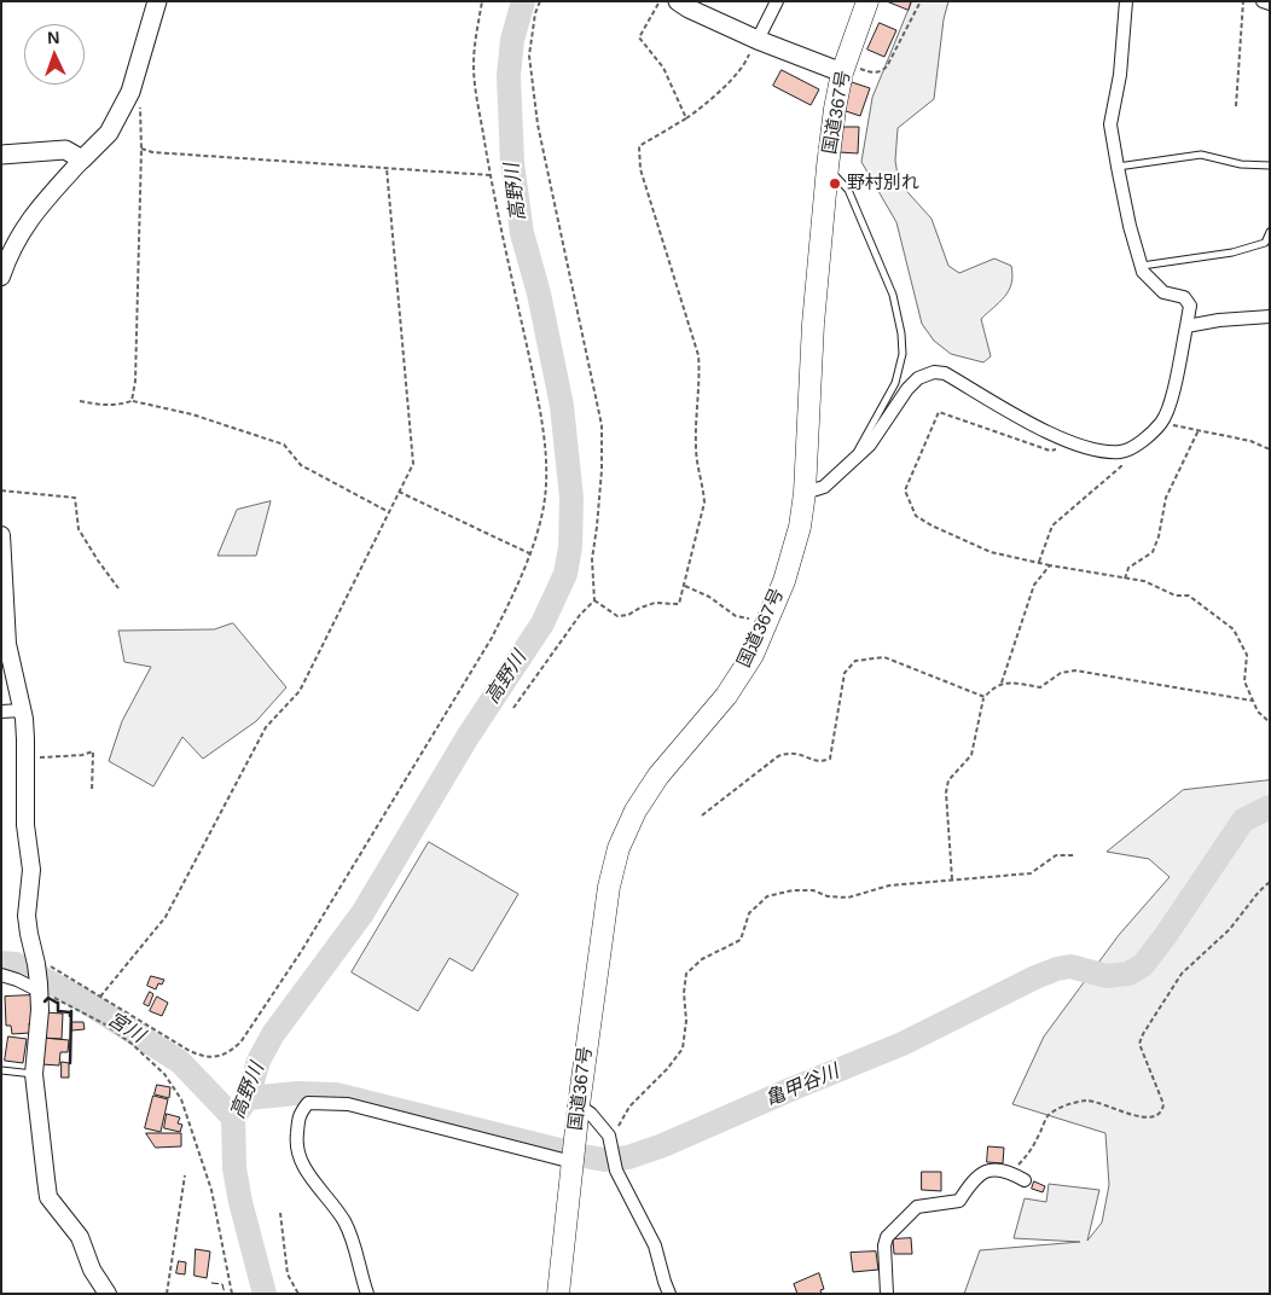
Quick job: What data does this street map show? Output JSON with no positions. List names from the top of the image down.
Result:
{
  "streets": {
    "highway": ["国道367号"]
  },
  "water": ["高野川", "宮川", "亀甲谷川"],
  "places": ["野村別れ"],
  "north": "top"
}
